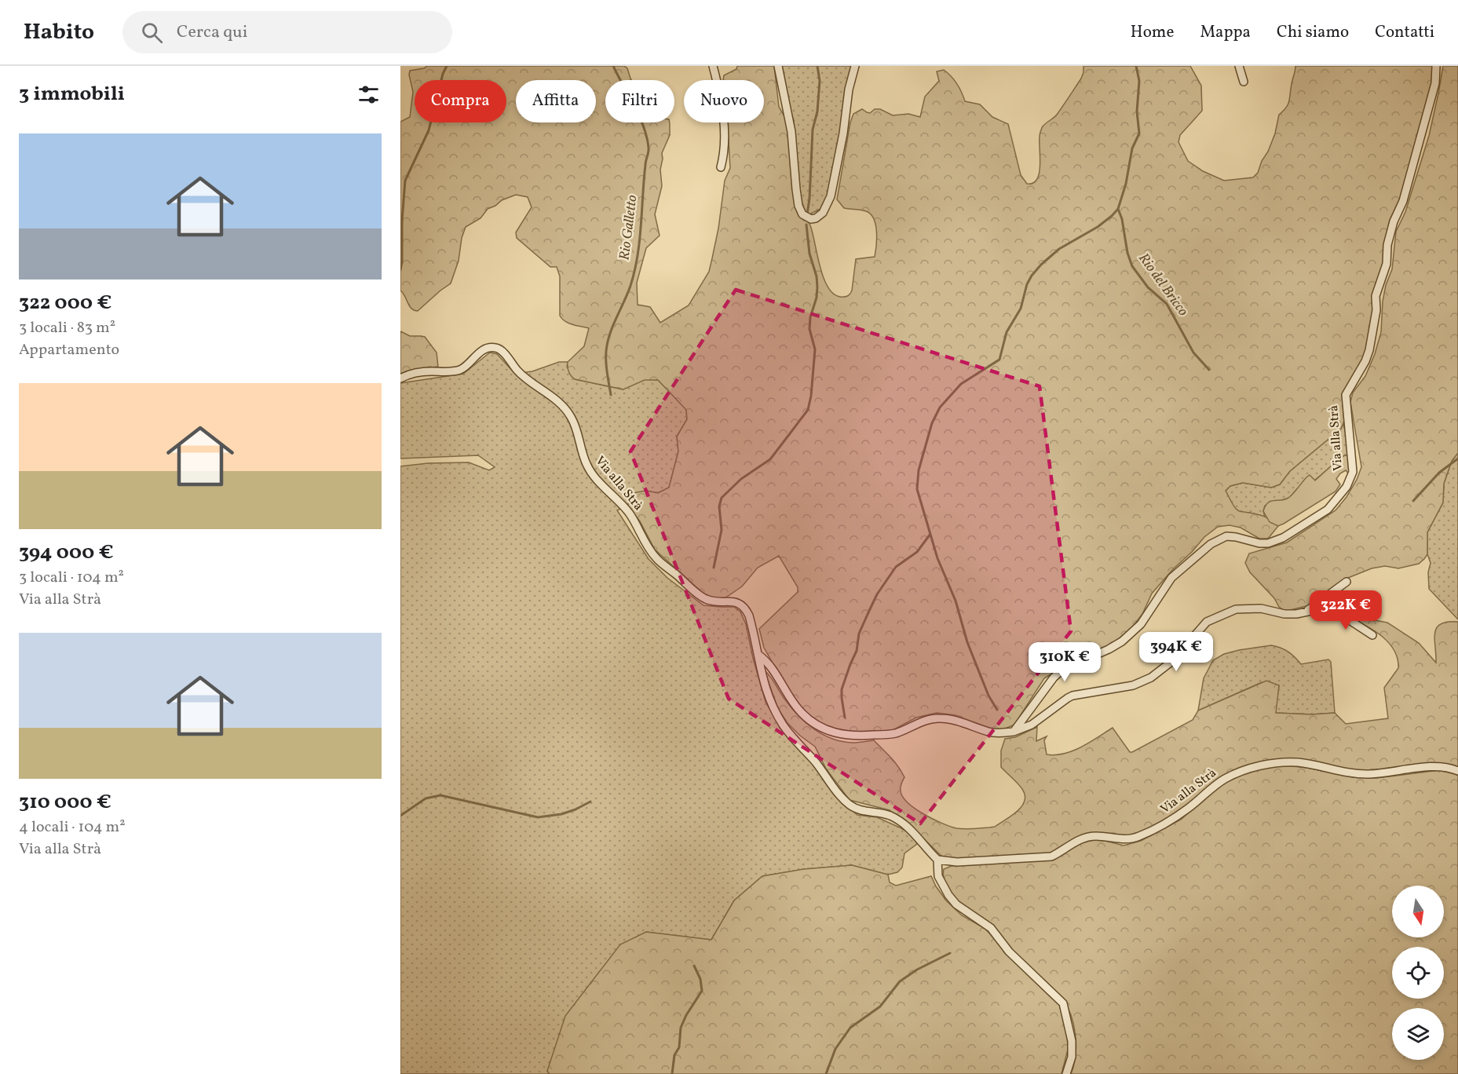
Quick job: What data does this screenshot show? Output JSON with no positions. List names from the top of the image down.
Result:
{
  "streets": {
    "street": ["Via alla Strà"]
  },
  "water": ["Rio Galletto", "Rio del Bricco"],
  "north": "bottom",
  "page": {
    "header": "Habito",
    "search": "Cerca qui",
    "nav": [
      "Home",
      "Mappa",
      "Chi siamo",
      "Contatti"
    ],
    "heading": "3 immobili",
    "chip": [
      "Compra",
      "Affitta",
      "Filtri",
      "Nuovo"
    ],
    "list": [
      {
        "name": "322 000 €",
        "note": "3 locali · 83 m² · Appartamento"
      },
      {
        "name": "394 000 €",
        "note": "3 locali · 104 m² · Via alla Strà"
      },
      {
        "name": "310 000 €",
        "note": "4 locali · 104 m² · Via alla Strà"
      }
    ],
    "price": ["322K €", "394K €", "310K €"]
  }
}
